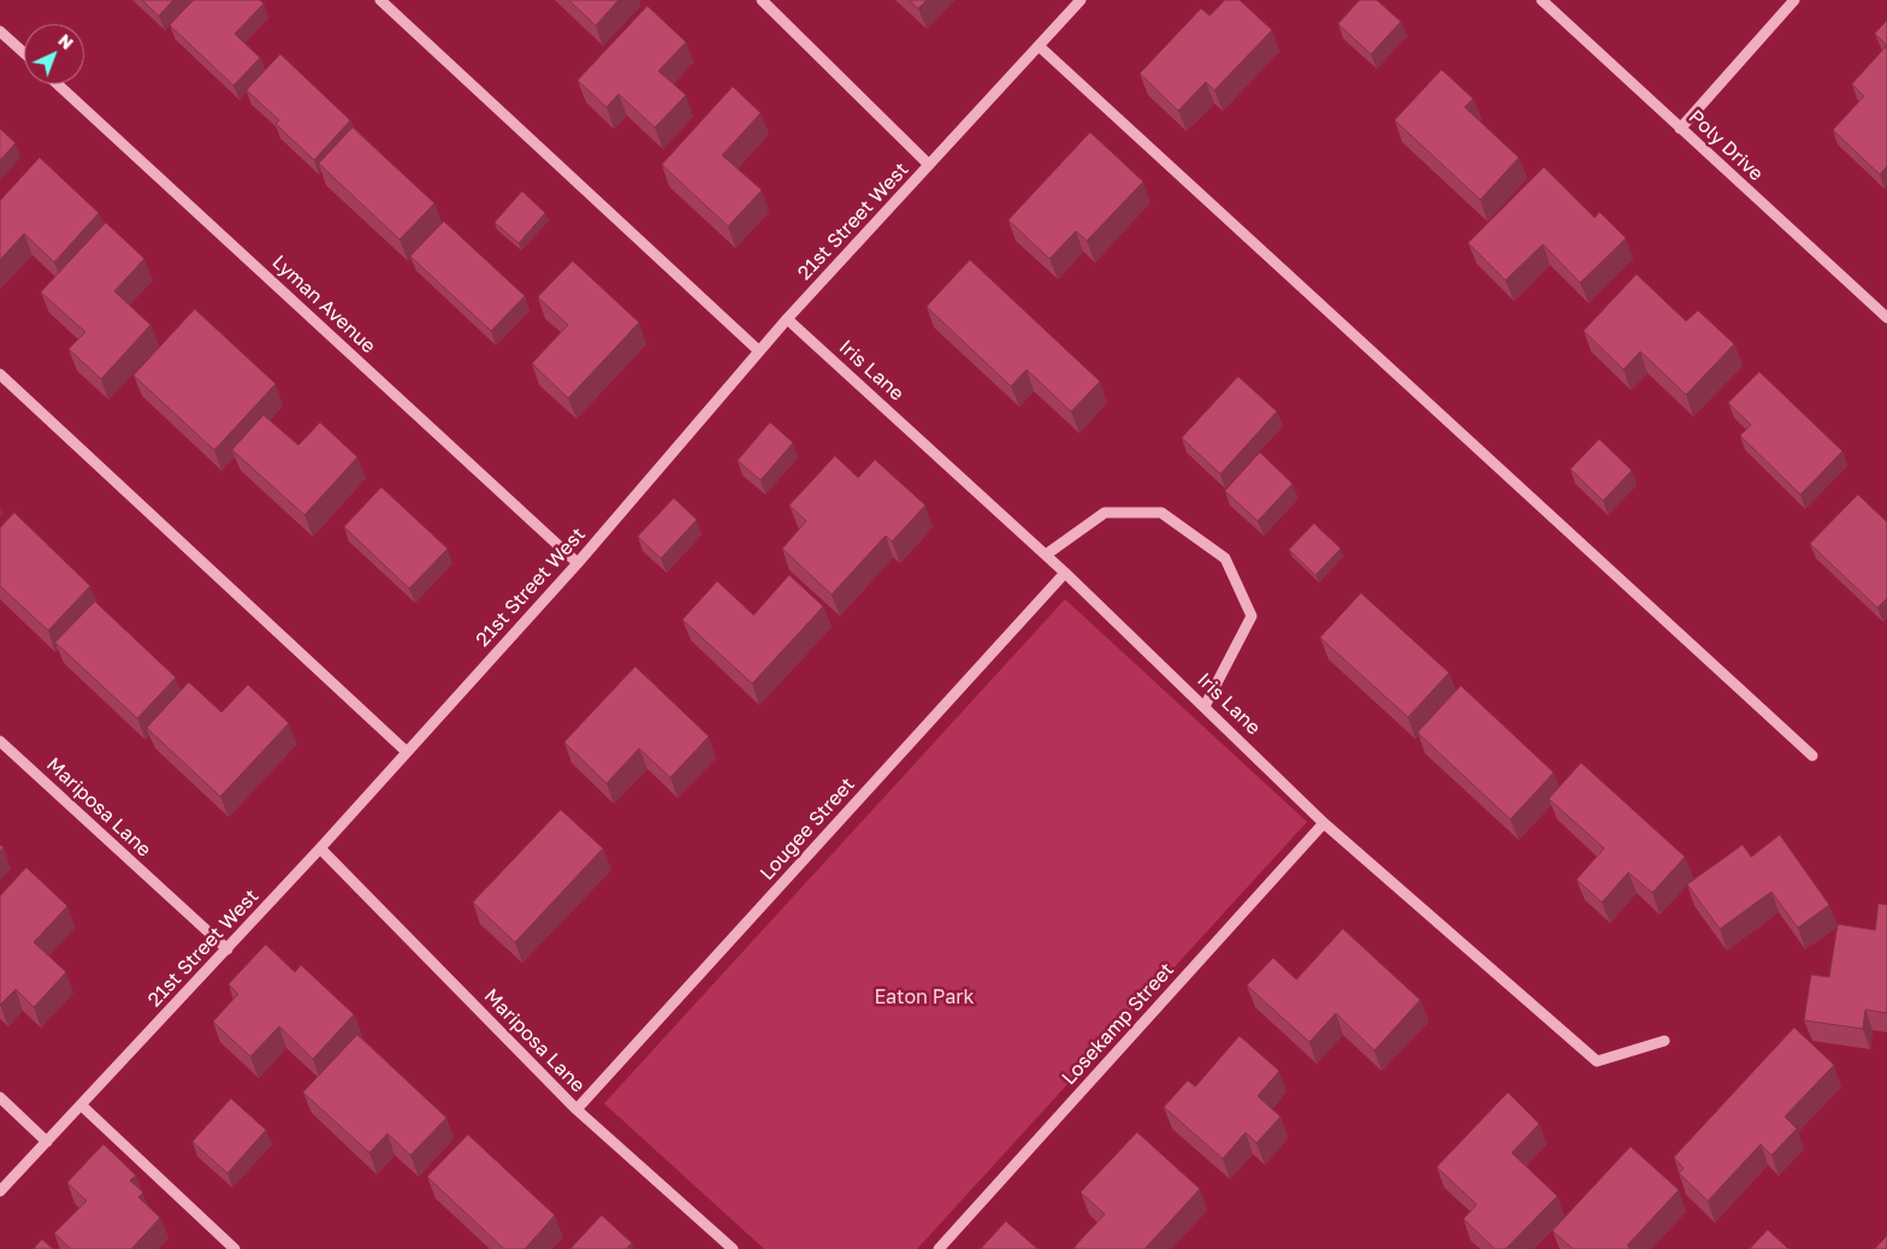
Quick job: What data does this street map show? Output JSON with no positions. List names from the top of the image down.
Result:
{
  "streets": {
    "street": [
      "Poly Drive",
      "21st Street West",
      "Lyman Avenue",
      "Iris Lane",
      "Mariposa Lane",
      "Lougee Street",
      "Losekamp Street"
    ]
  },
  "crossings": [
    ["21st Street West", "Lyman Avenue"],
    ["21st Street West", "Iris Lane"],
    ["21st Street West", "Mariposa Lane"],
    ["Iris Lane", "Lougee Street"],
    ["Iris Lane", "Losekamp Street"],
    ["Mariposa Lane", "Lougee Street"]
  ],
  "parks": ["Eaton Park"],
  "north": "top right"
}
